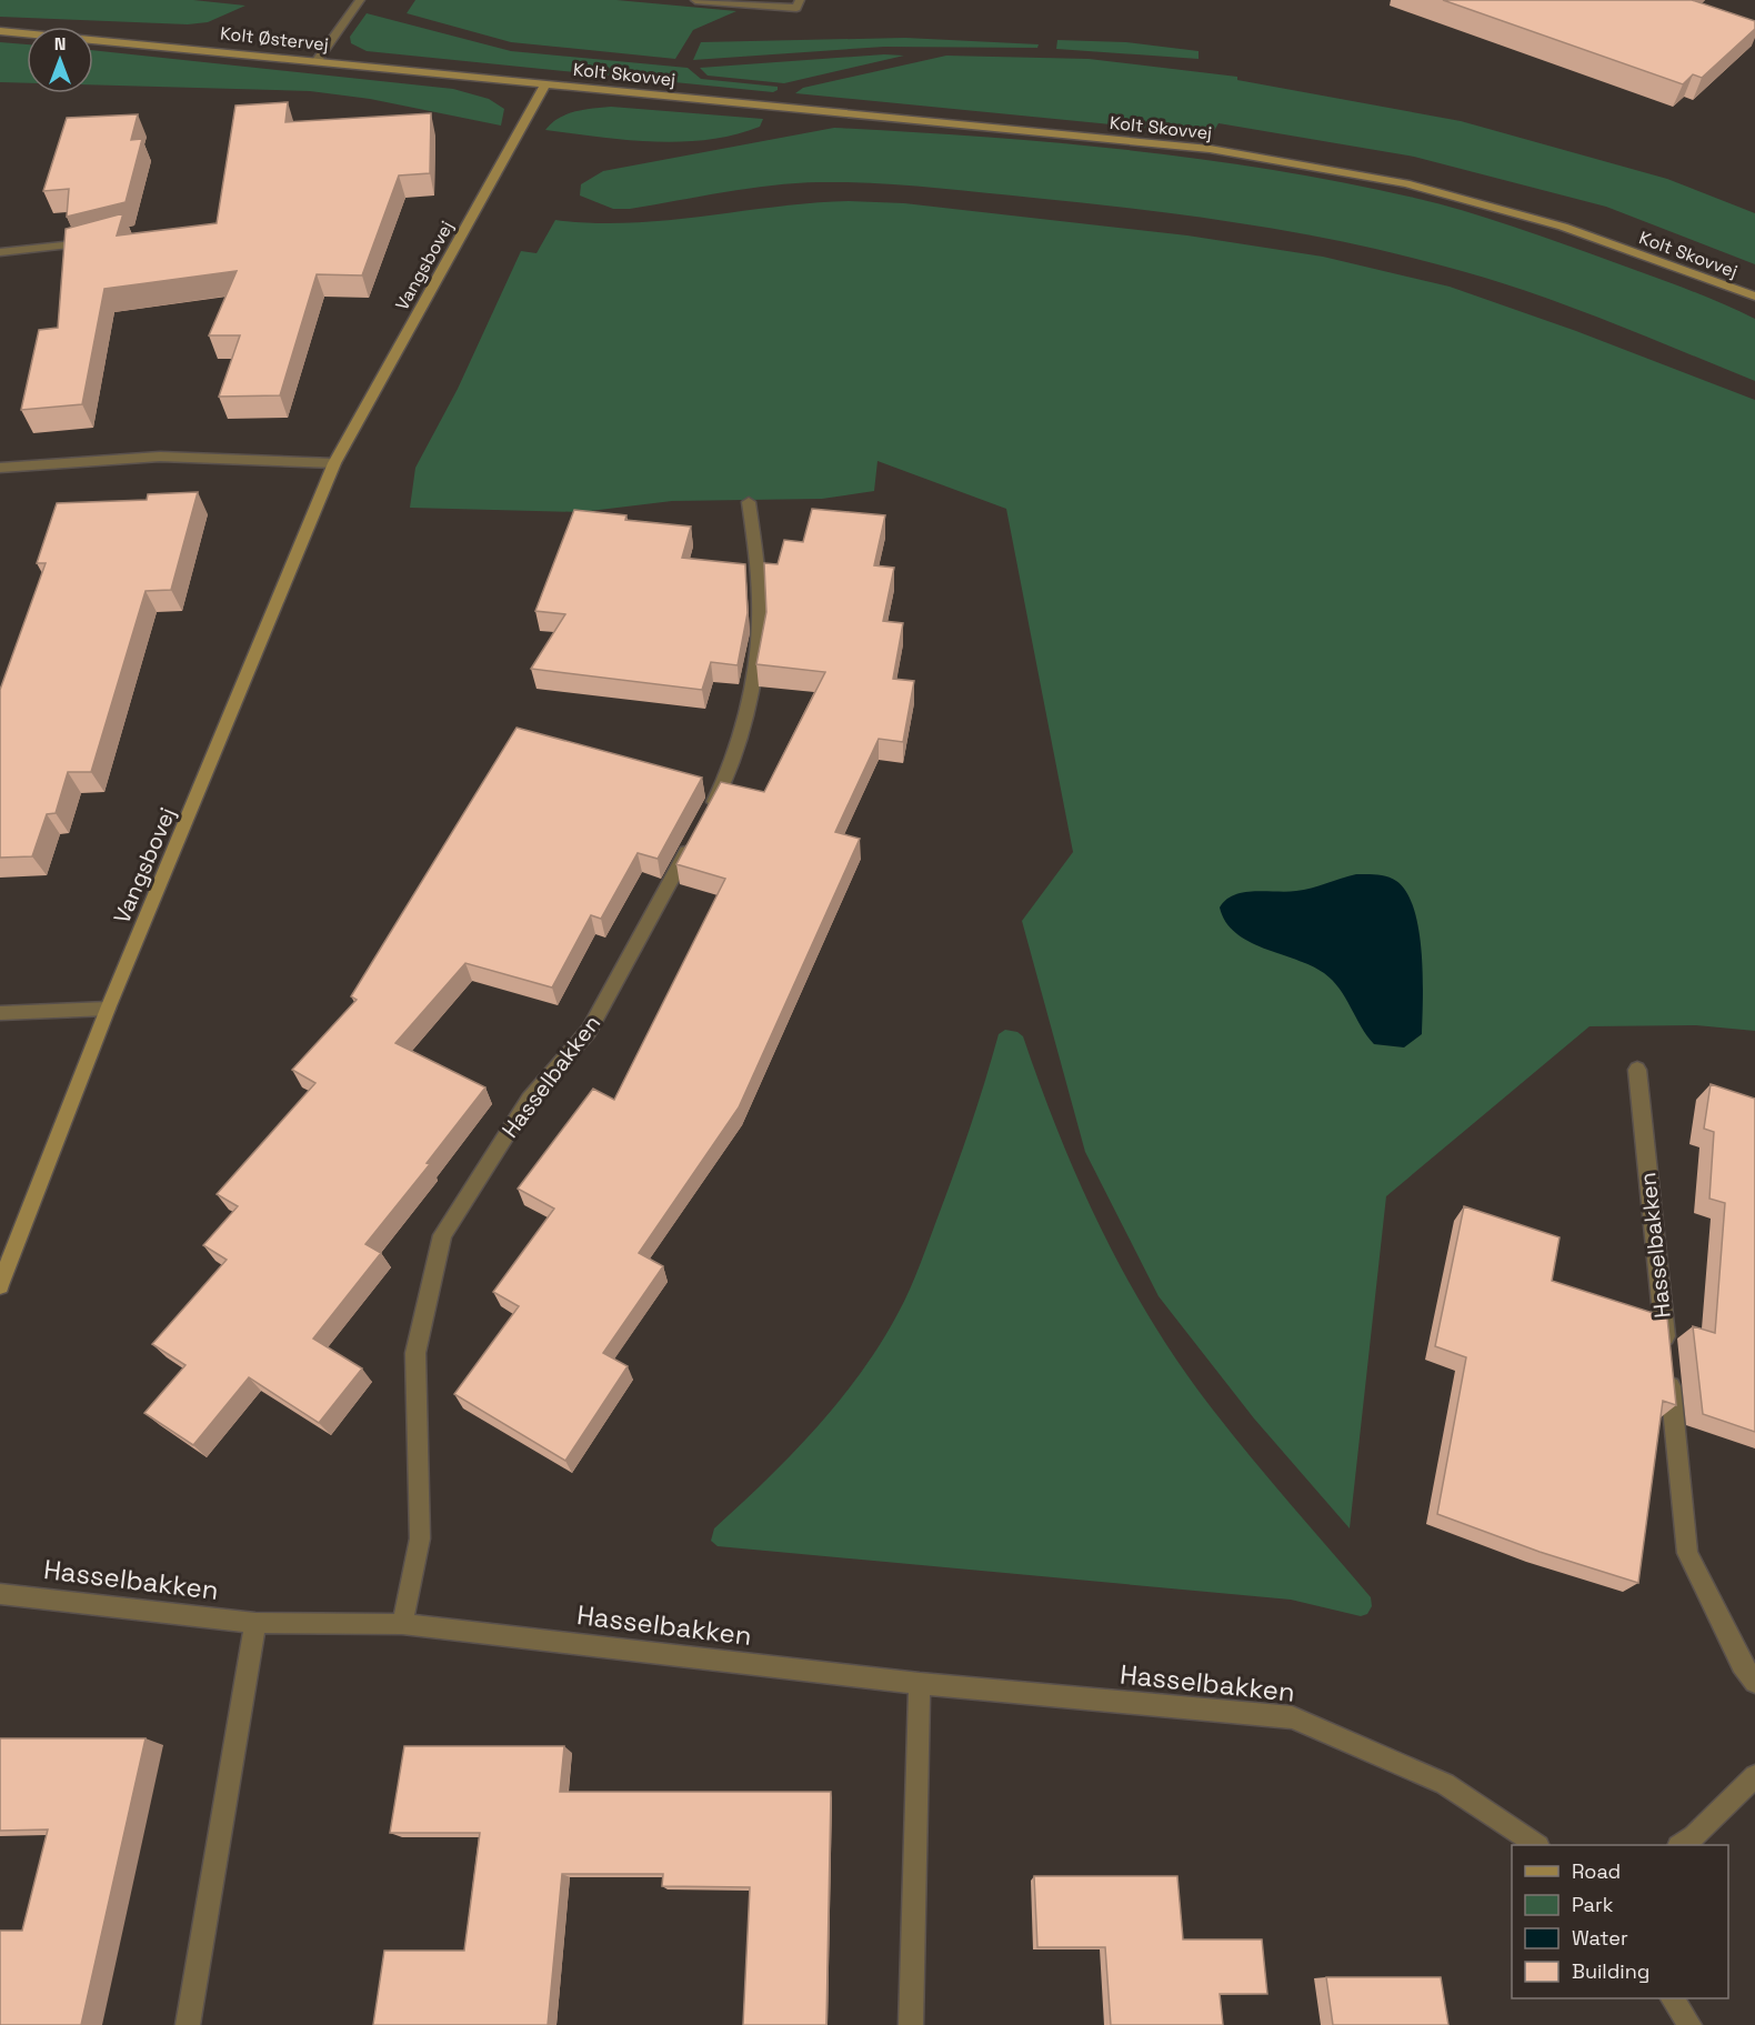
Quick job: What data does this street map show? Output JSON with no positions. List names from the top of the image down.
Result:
{
  "streets": {
    "street": [
      "Kolt Østervej",
      "Kolt Skovvej",
      "Vangsbovej",
      "Hasselbakken"
    ]
  },
  "crossings": [
    ["Kolt Østervej", "Kolt Skovvej"],
    ["Kolt Østervej", "Vangsbovej"],
    ["Kolt Skovvej", "Vangsbovej"]
  ],
  "legend": [
    "Road",
    "Park",
    "Water",
    "Building"
  ],
  "north": "top"
}
